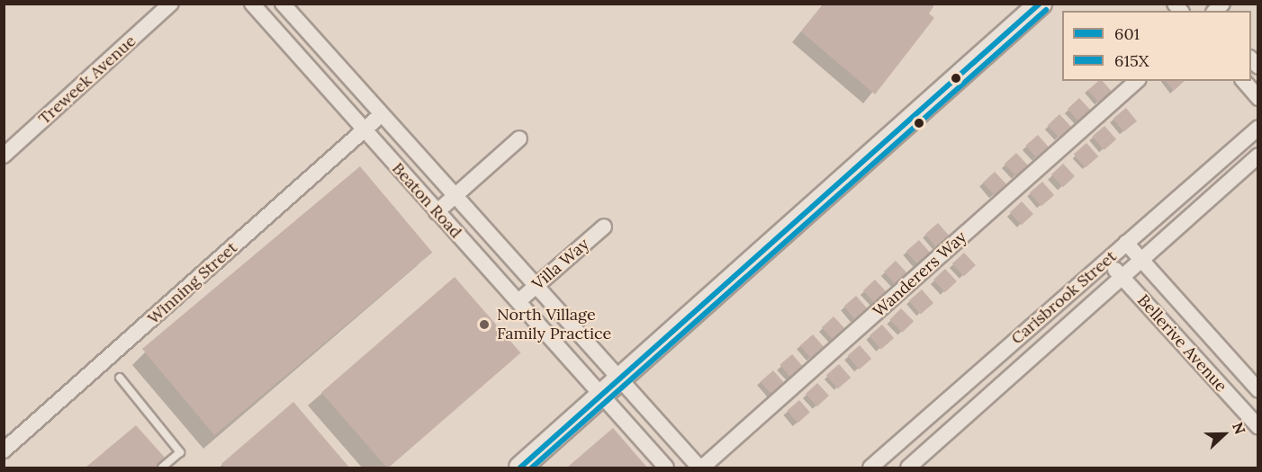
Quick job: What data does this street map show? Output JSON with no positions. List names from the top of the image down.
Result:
{
  "streets": {
    "street": [
      "Treweek Avenue",
      "Beaton Road",
      "Villa Way",
      "Wanderers Way",
      "Winning Street",
      "Carisbrook Street",
      "Bellerive Avenue"
    ]
  },
  "crossings": [
    ["Beaton Road", "Villa Way"],
    ["Beaton Road", "Wanderers Way"],
    ["Beaton Road", "Winning Street"],
    ["Carisbrook Street", "Bellerive Avenue"]
  ],
  "places": ["North Village Family Practice"],
  "lines": ["transit line 601", "transit line 615X"],
  "legend": ["601", "615X"],
  "north": "right"
}
